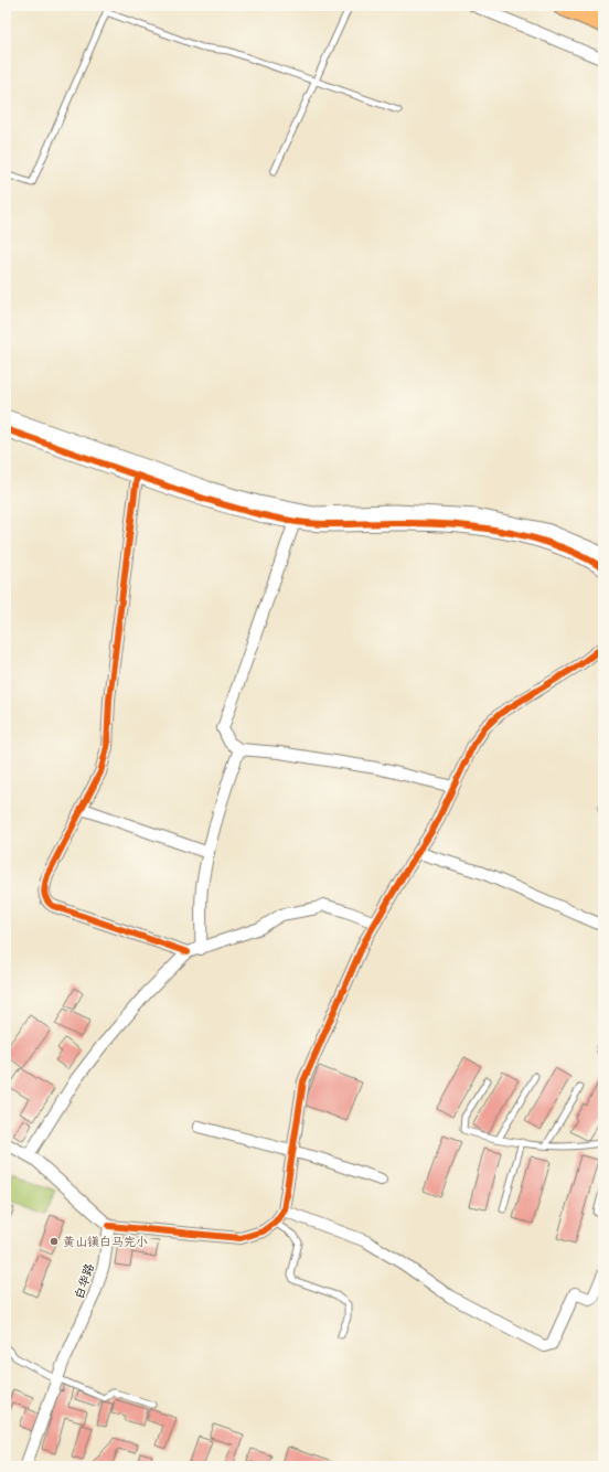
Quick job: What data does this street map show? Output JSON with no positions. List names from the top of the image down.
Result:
{
  "streets": {
    "street": ["白华路"]
  },
  "places": ["黄山镇白马完小"]
}
